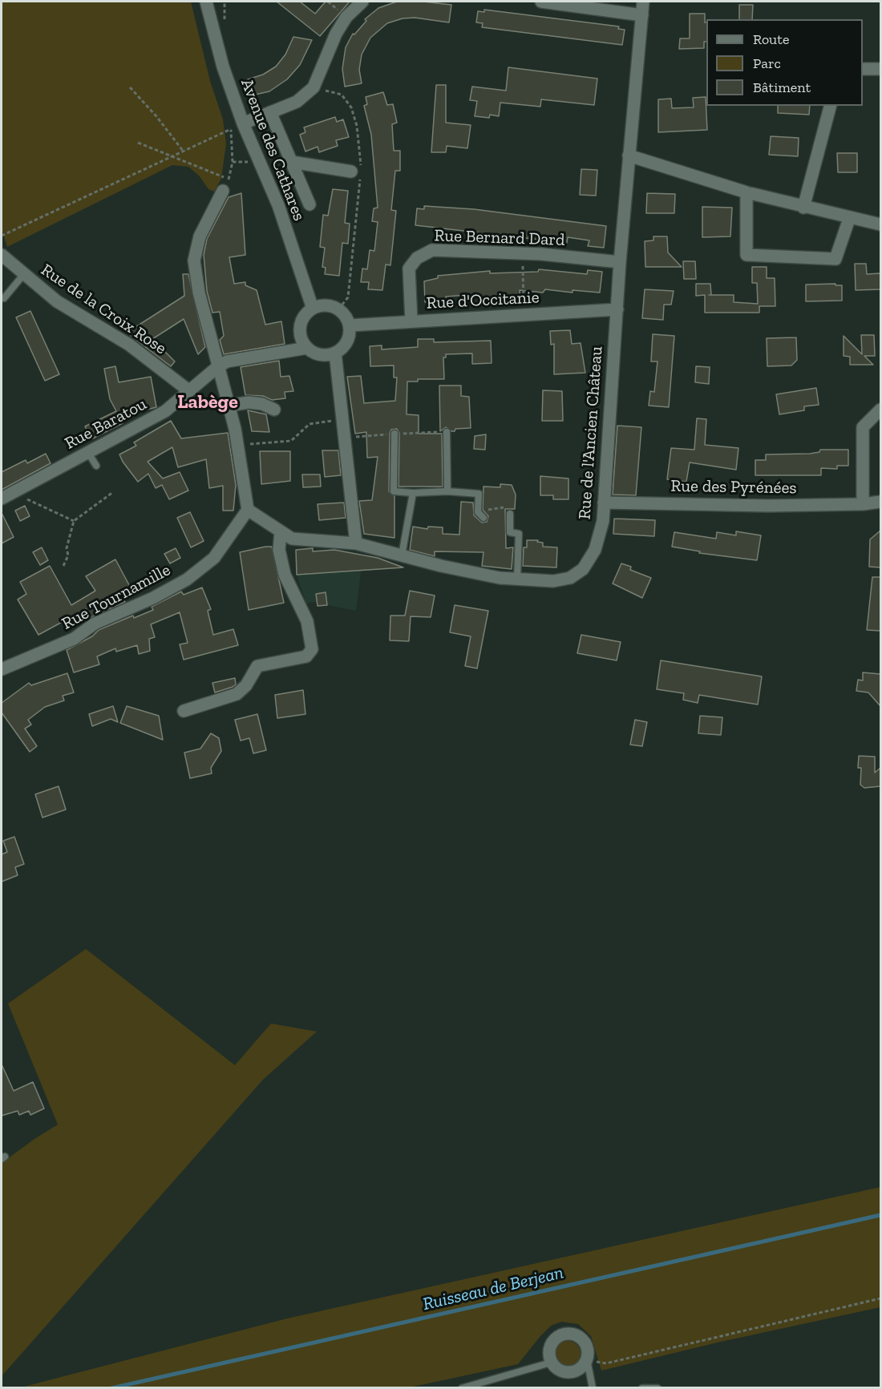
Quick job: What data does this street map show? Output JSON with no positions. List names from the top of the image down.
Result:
{
  "streets": {
    "street": [
      "Avenue des Cathares",
      "Rue Bernard Dard",
      "Rue d'Occitanie",
      "Rue de la Croix Rose",
      "Rue Baratou",
      "Rue de l'Ancien Château",
      "Rue des Pyrénées",
      "Rue Tournamille"
    ]
  },
  "crossings": [
    ["Avenue des Cathares", "Rue d'Occitanie"],
    ["Avenue des Cathares", "Rue Baratou"],
    ["Rue Bernard Dard", "Rue d'Occitanie"],
    ["Rue Bernard Dard", "Rue de l'Ancien Château"],
    ["Rue d'Occitanie", "Rue Baratou"],
    ["Rue d'Occitanie", "Rue de l'Ancien Château"],
    ["Rue de la Croix Rose", "Rue Baratou"],
    ["Rue de l'Ancien Château", "Rue des Pyrénées"],
    ["Rue de l'Ancien Château", "Rue Tournamille"]
  ],
  "districts": ["Labège"],
  "water": ["Ruisseau de Berjean"],
  "legend": ["Route", "Parc", "Bâtiment"]
}
